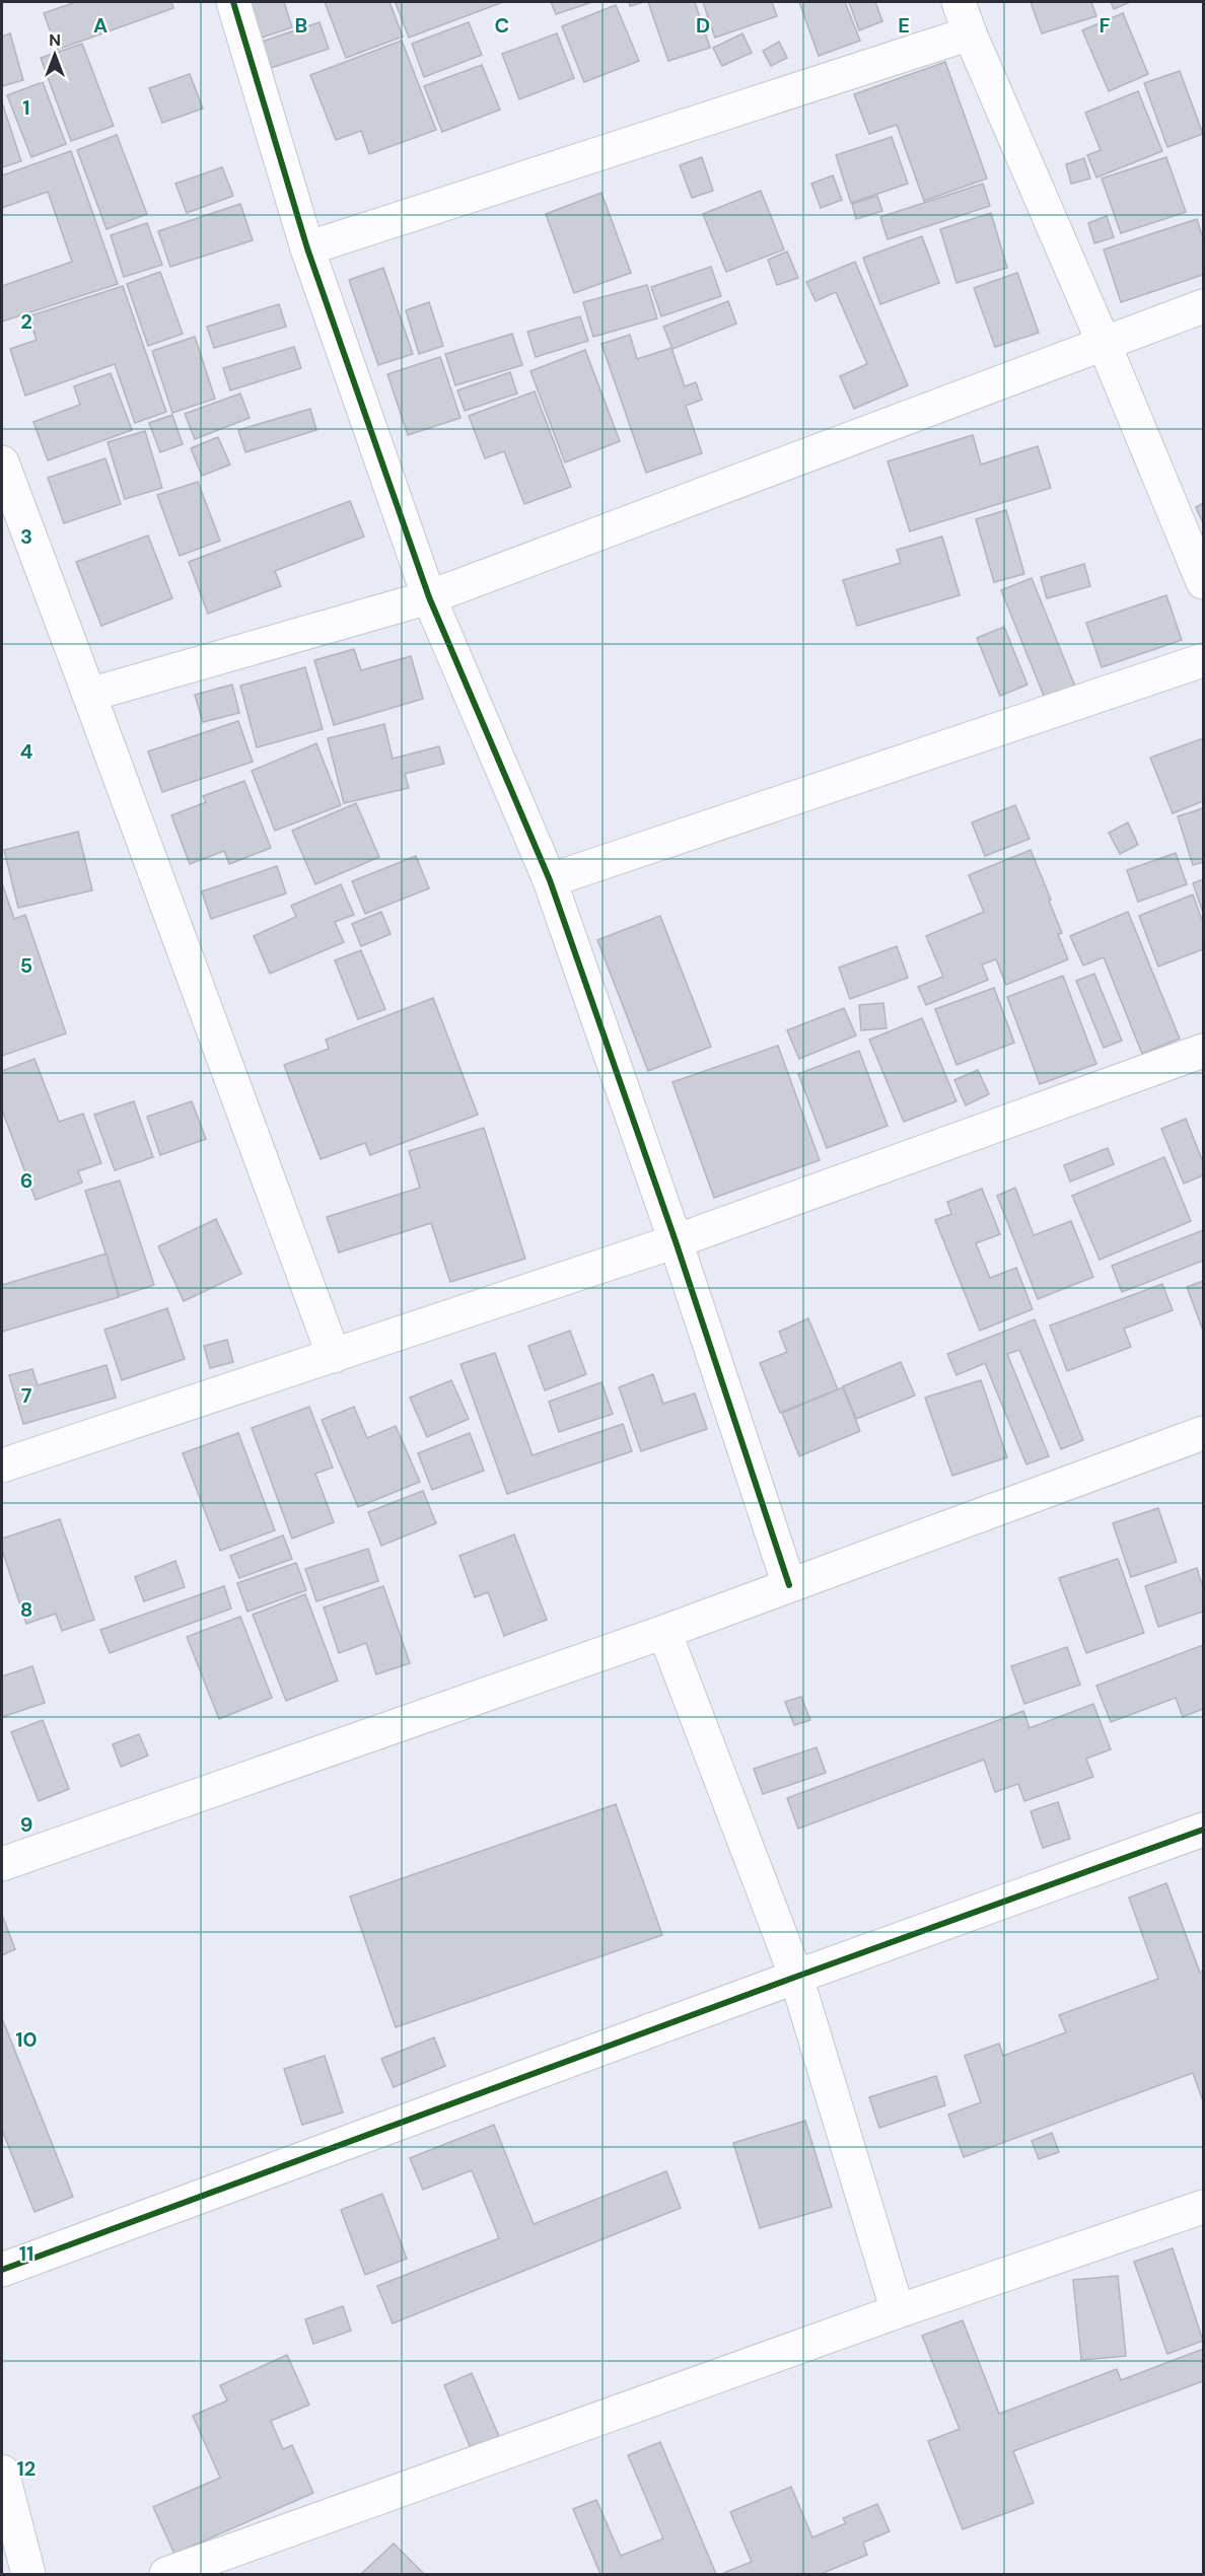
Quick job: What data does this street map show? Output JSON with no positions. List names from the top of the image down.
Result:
{
  "north": "top",
  "grid": {
    "columns": [
      "A",
      "B",
      "C",
      "D",
      "E",
      "F"
    ],
    "rows": [
      "1",
      "2",
      "3",
      "4",
      "5",
      "6",
      "7",
      "8",
      "9",
      "10",
      "11",
      "12"
    ]
  }
}
